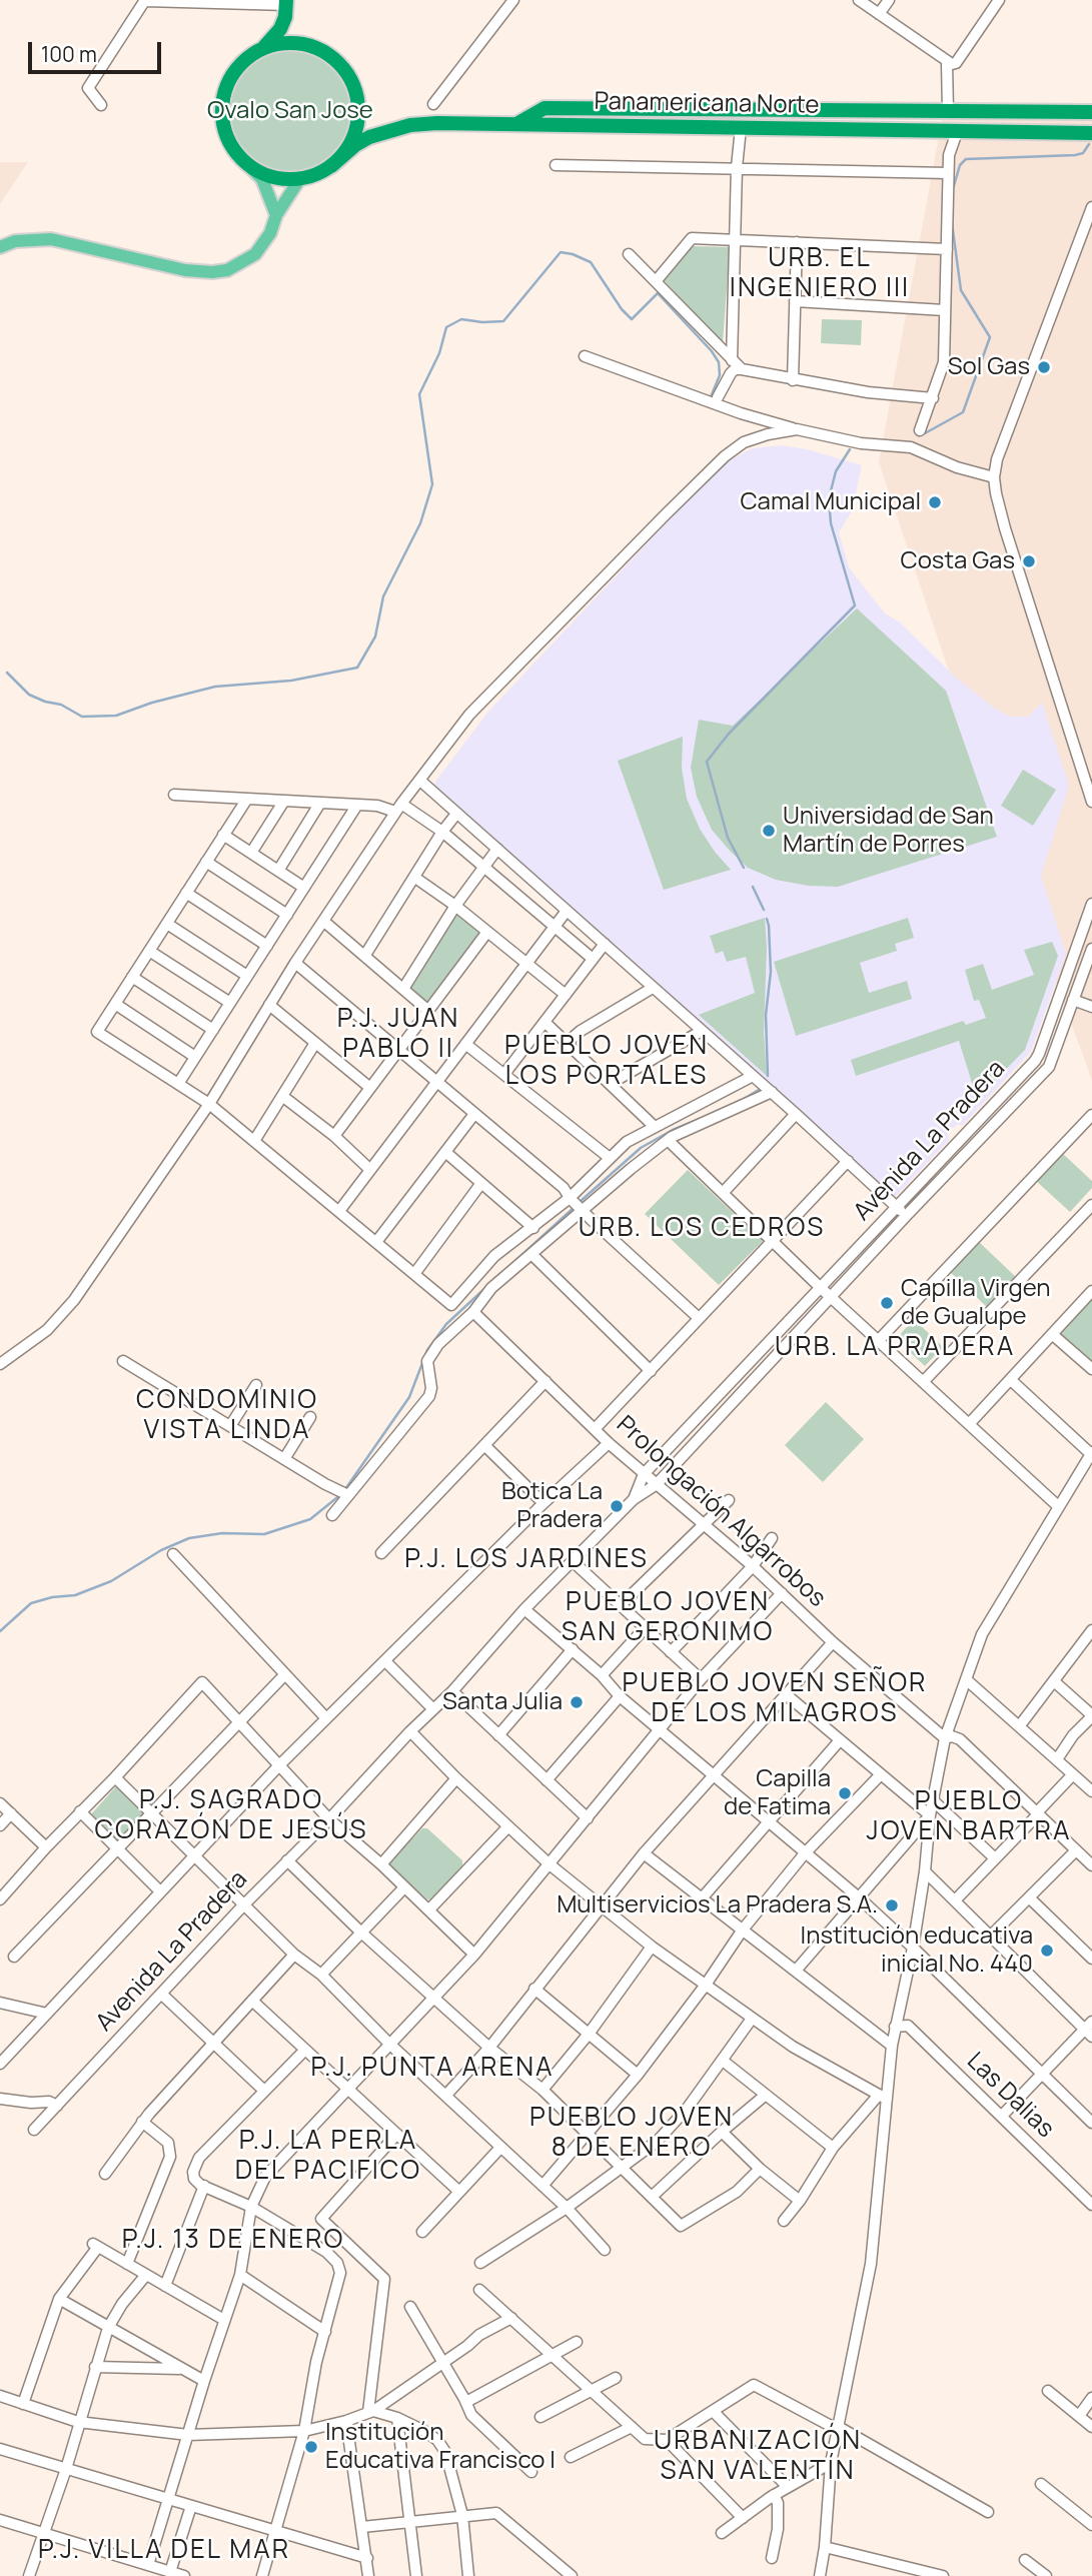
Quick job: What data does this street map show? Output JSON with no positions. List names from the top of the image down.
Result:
{
  "streets": {
    "highway": ["Panamericana Norte"],
    "street": ["Avenida La Pradera", "Prolongación Algarrobos", "Las Dalias"]
  },
  "crossings": [
    ["Avenida La Pradera", "Prolongación Algarrobos"]
  ],
  "districts": [
    "URB. EL INGENIERO III",
    "P.J. JUAN PABLO II",
    "PUEBLO JOVEN LOS PORTALES",
    "URB. LOS CEDROS",
    "URB. LA PRADERA",
    "CONDOMINIO VISTA LINDA",
    "P.J. LOS JARDINES",
    "PUEBLO JOVEN SAN GERONIMO",
    "PUEBLO JOVEN SEÑOR DE LOS MILAGROS",
    "P.J. SAGRADO CORAZÓN DE JESÚS",
    "PUEBLO JOVEN BARTRA",
    "P.J. PUNTA ARENA",
    "PUEBLO JOVEN 8 DE ENERO",
    "P.J. LA PERLA DEL PACIFICO",
    "P.J. 13 DE ENERO",
    "URBANIZACIÓN SAN VALENTÍN",
    "P.J. VILLA DEL MAR"
  ],
  "parks": ["Ovalo San Jose"],
  "places": [
    "Sol Gas",
    "Camal Municipal",
    "Costa Gas",
    "Universidad de San Martín de Porres",
    "Capilla Virgen de Gualupe",
    "Botica La Pradera",
    "Santa Julia",
    "Capilla de Fatima",
    "Multiservicios La Pradera S.A.",
    "Institución educativa inicial No. 440",
    "Institución Educativa Francisco I"
  ],
  "scale_bar": "100 m"
}
